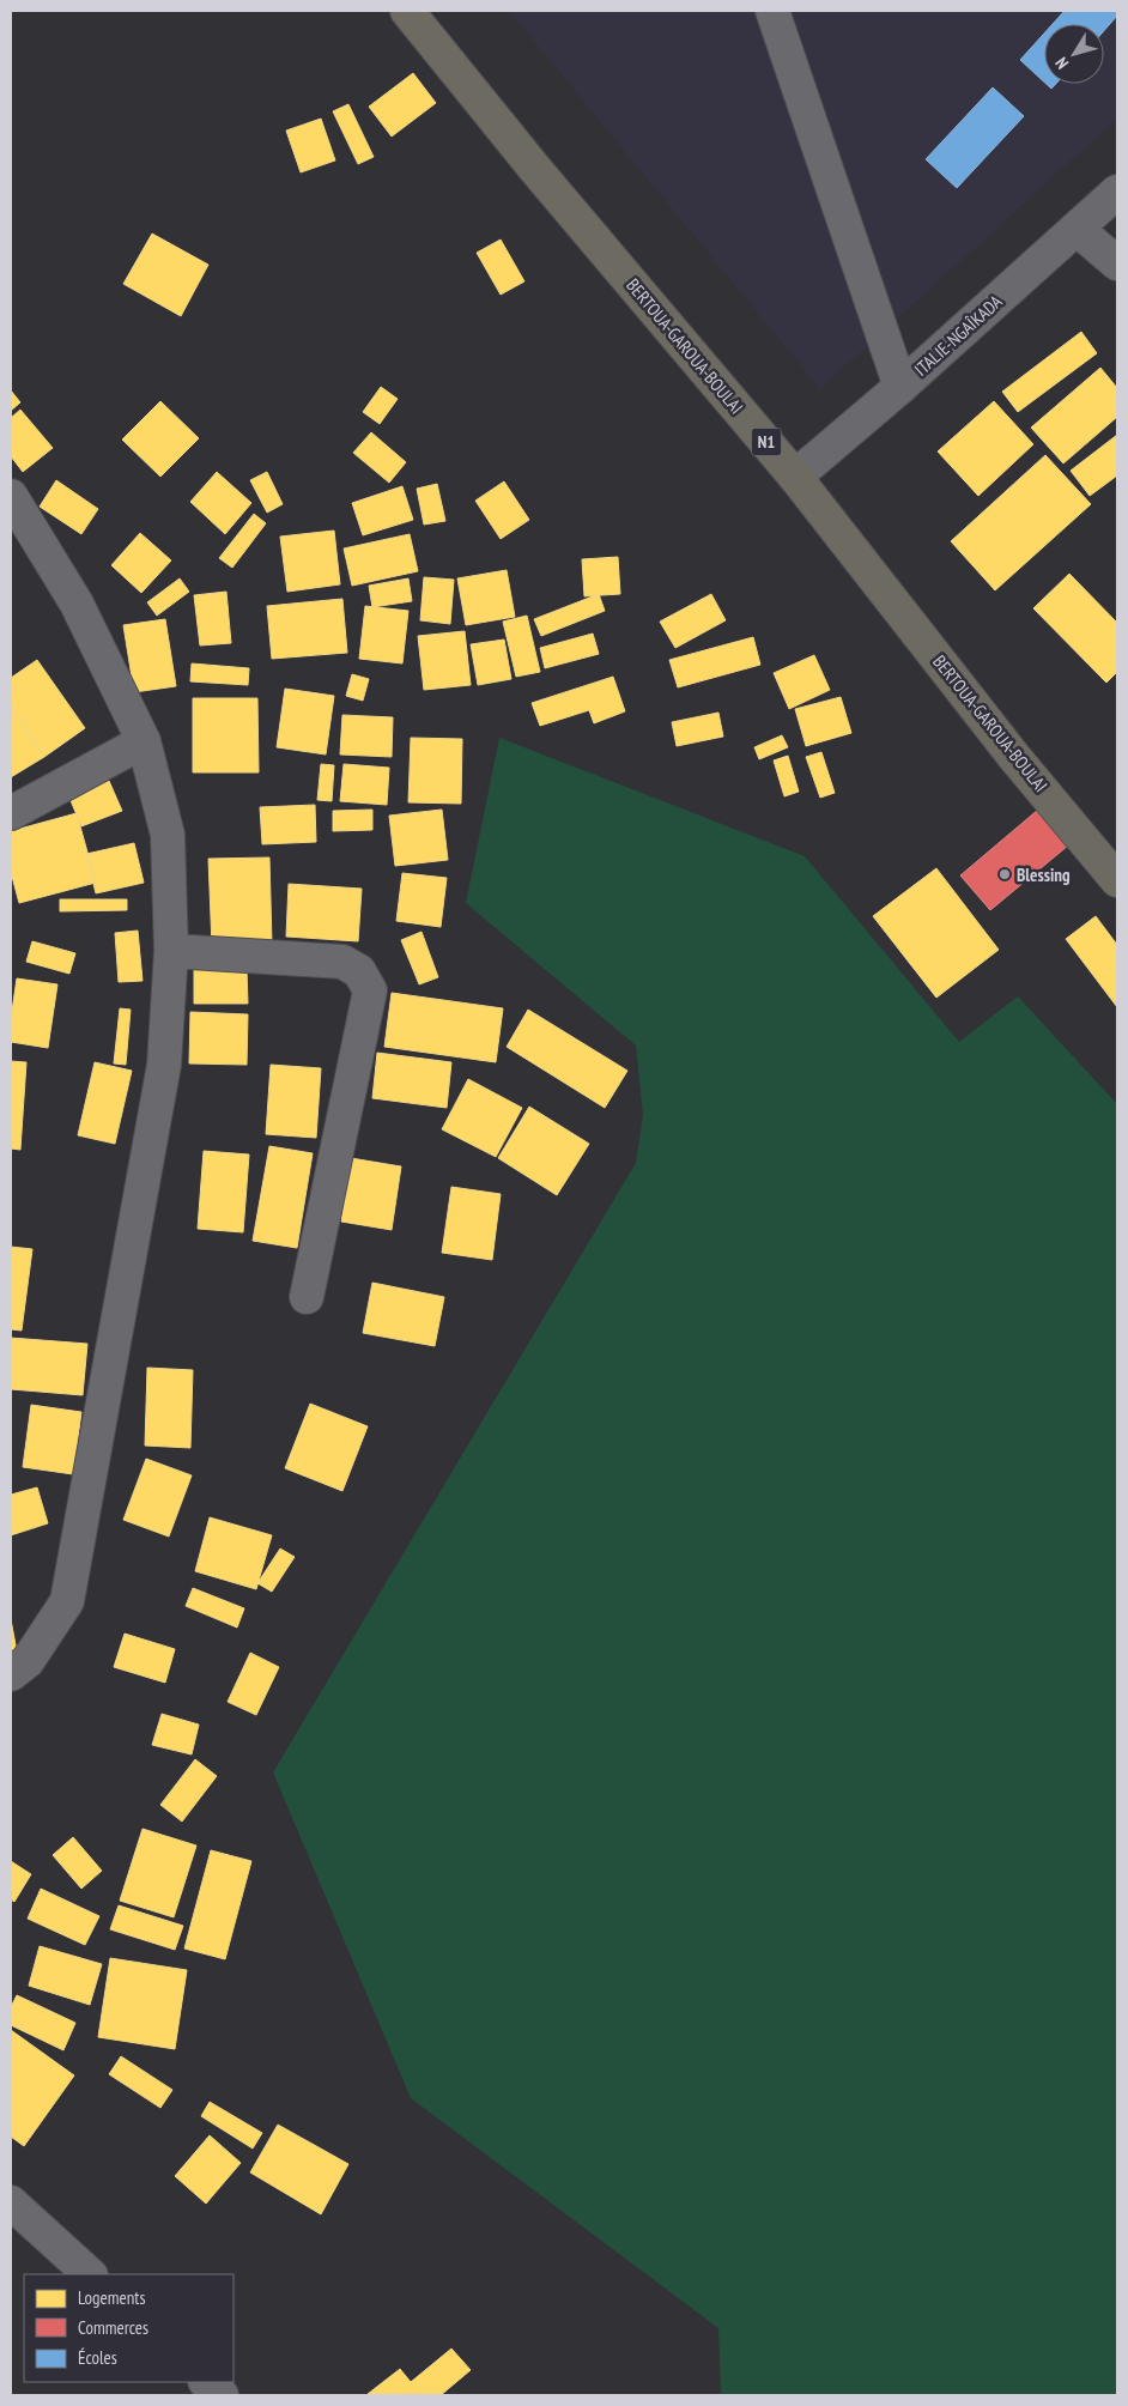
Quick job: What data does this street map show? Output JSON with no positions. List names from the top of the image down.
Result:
{
  "streets": {
    "highway": ["BERTOUA-GAROUA-BOULAI", "N1"],
    "street": ["ITALIE-NGAÎKADA"]
  },
  "crossings": [
    ["ITALIE-NGAÎKADA", "BERTOUA-GAROUA-BOULAI"]
  ],
  "places": ["Blessing"],
  "legend": ["Logements", "Commerces", "Écoles"],
  "north": "bottom left"
}
